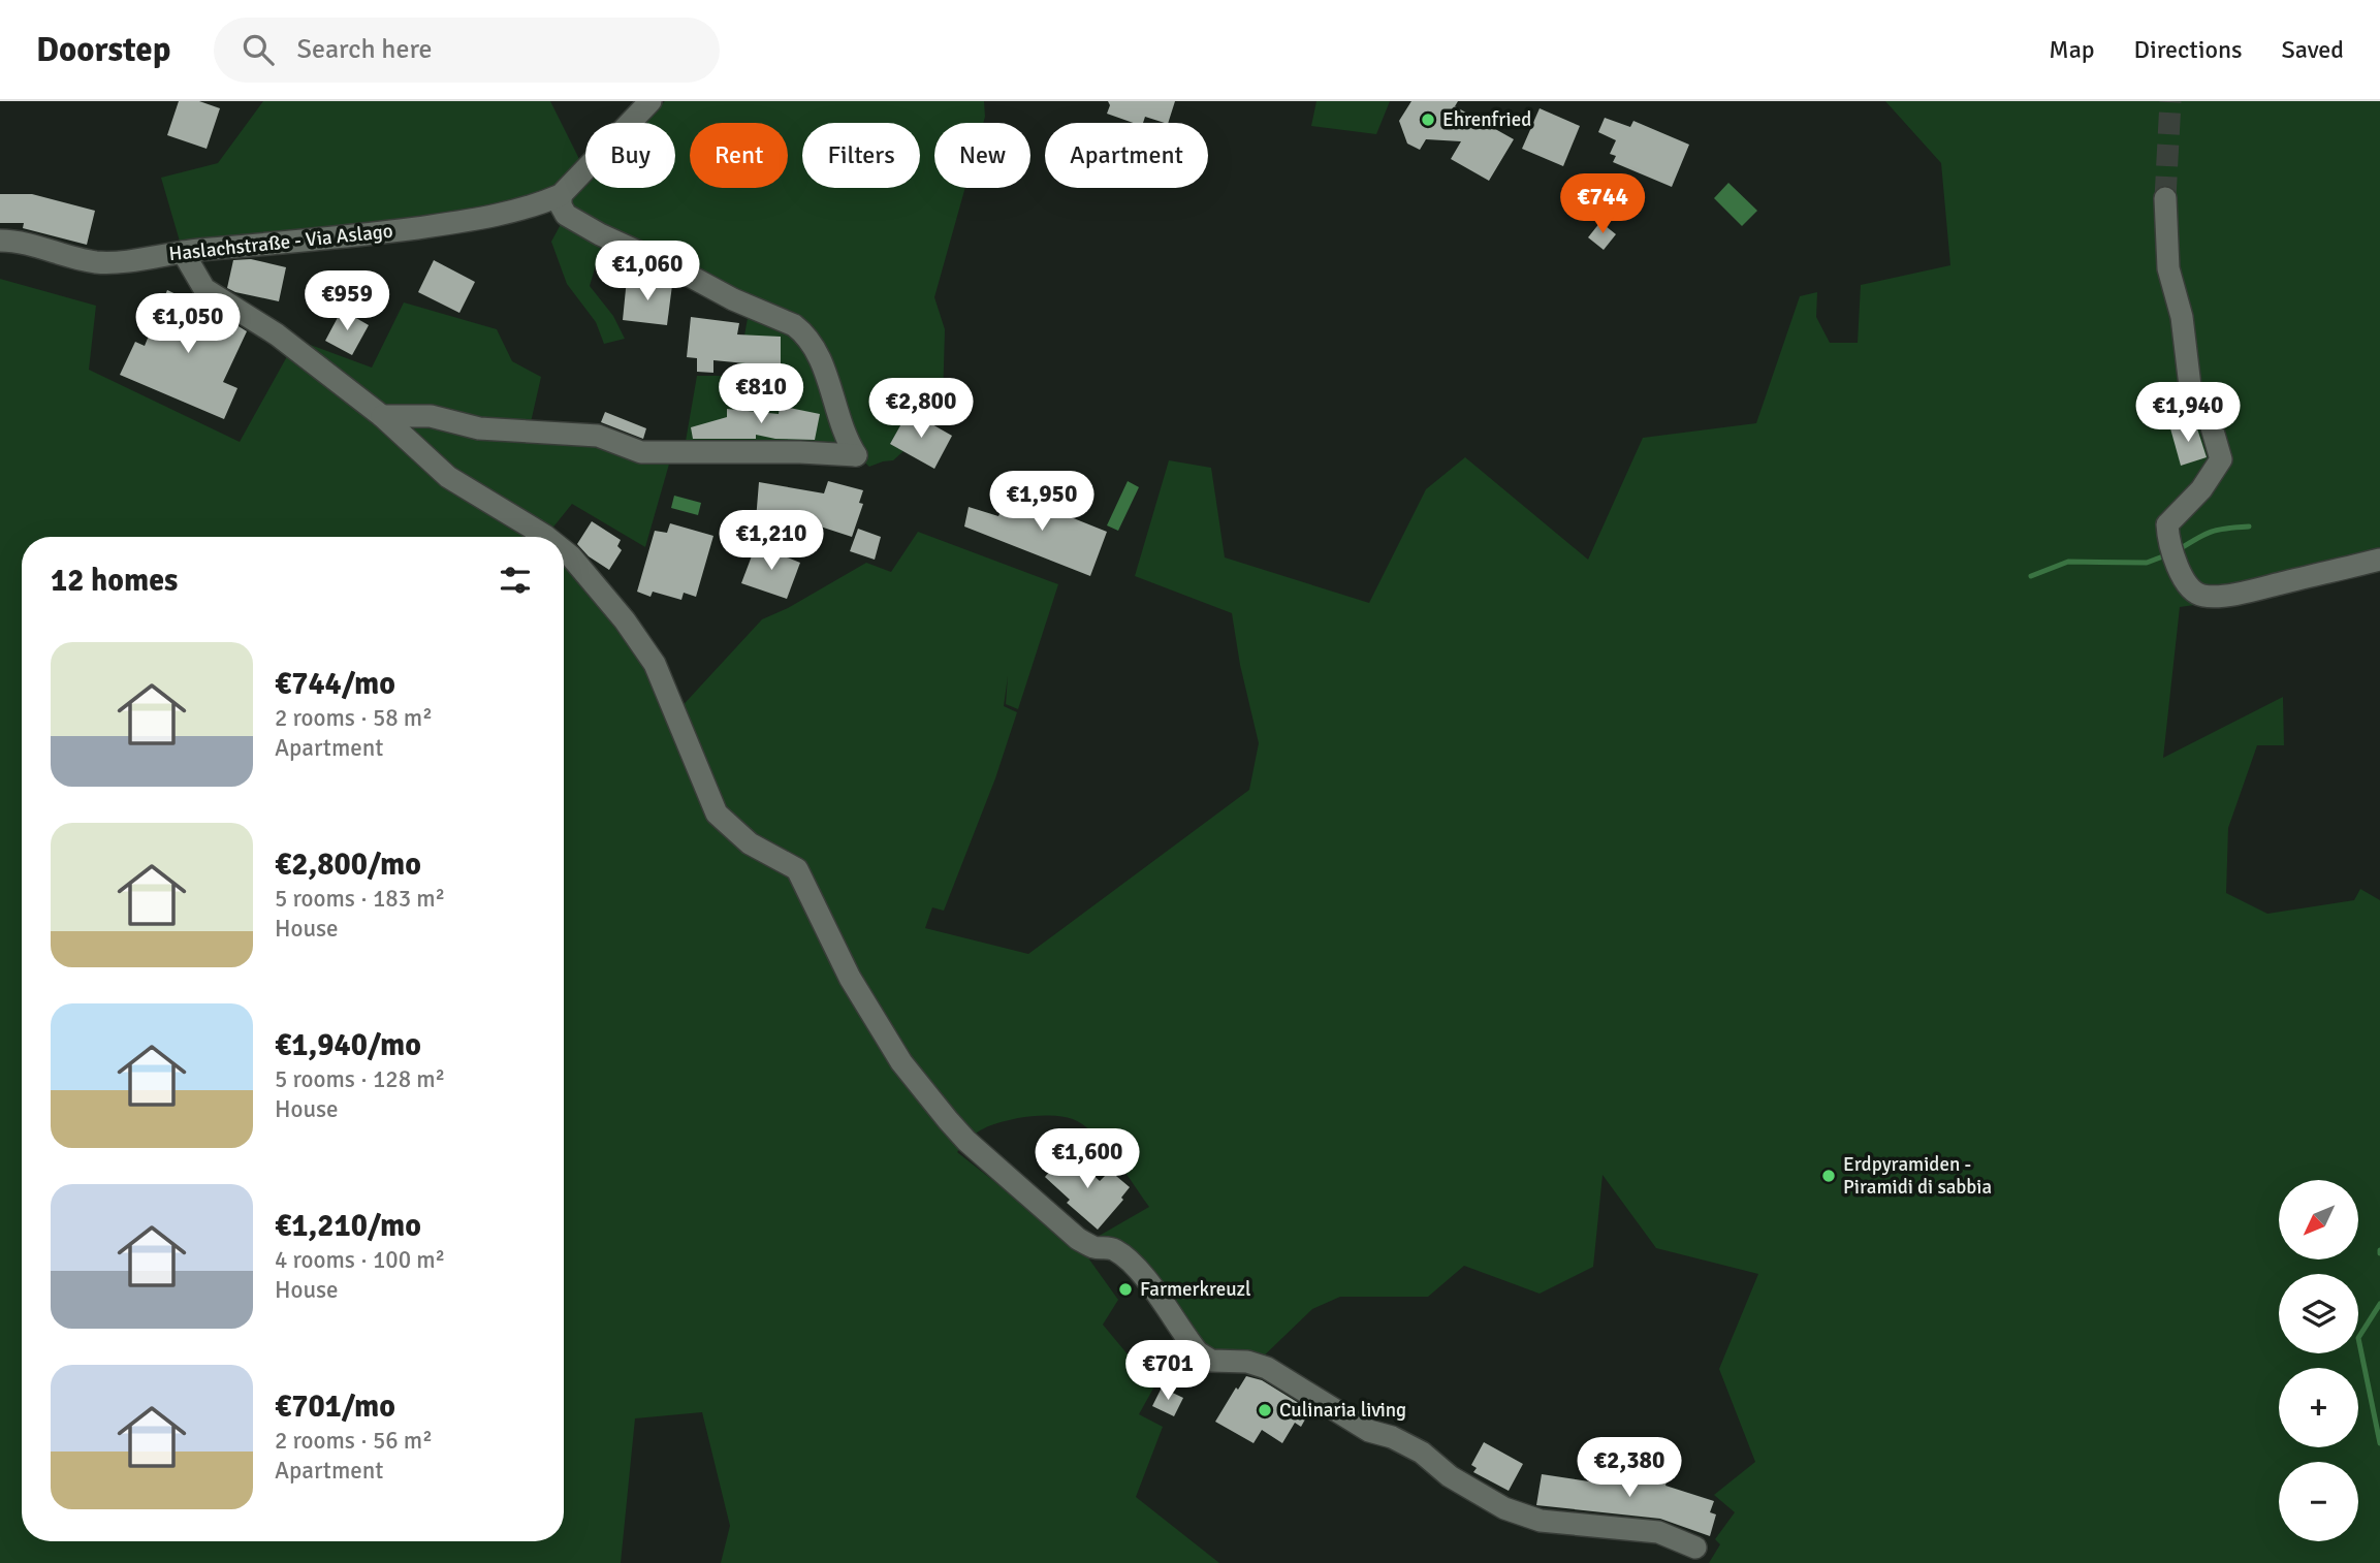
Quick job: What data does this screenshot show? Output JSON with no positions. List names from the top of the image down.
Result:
{
  "streets": {
    "street": ["Haslachstraße - Via Aslago"]
  },
  "places": [
    "Ehrenfried",
    "Erdpyramiden - Piramidi di sabbia",
    "Farmerkreuzl",
    "Culinaria living"
  ],
  "north": "bottom left",
  "page": {
    "header": "Doorstep",
    "search": "Search here",
    "nav": ["Map", "Directions", "Saved"],
    "chip": [
      "Buy",
      "Rent",
      "Filters",
      "New",
      "Apartment"
    ],
    "price": [
      "€744",
      "€1,060",
      "€959",
      "€1,050",
      "€810",
      "€2,800",
      "€1,940",
      "€1,950",
      "€1,210",
      "€1,600",
      "€701",
      "€2,380"
    ],
    "heading": "12 homes",
    "list": [
      {
        "name": "€744/mo",
        "note": "2 rooms · 58 m² · Apartment"
      },
      {
        "name": "€2,800/mo",
        "note": "5 rooms · 183 m² · House"
      },
      {
        "name": "€1,940/mo",
        "note": "5 rooms · 128 m² · House"
      },
      {
        "name": "€1,210/mo",
        "note": "4 rooms · 100 m² · House"
      },
      {
        "name": "€701/mo",
        "note": "2 rooms · 56 m² · Apartment"
      }
    ],
    "map_buttons": ["+", "−"]
  }
}
